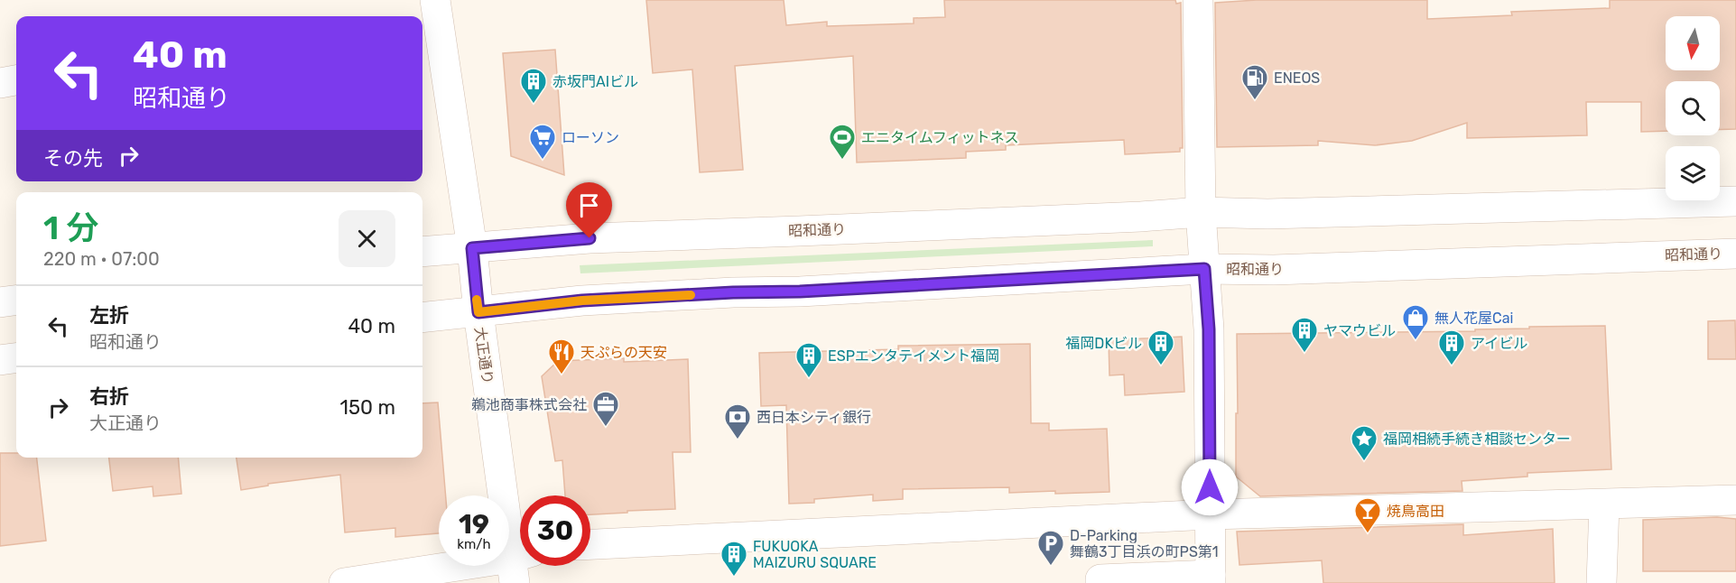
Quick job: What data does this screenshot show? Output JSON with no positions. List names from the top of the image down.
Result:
{
  "streets": {
    "street": ["昭和通り", "大正通り"]
  },
  "crossings": [
    ["昭和通り", "大正通り"]
  ],
  "places": {
    "fuel station": ["ENEOS"],
    "building": [
      "赤坂門AIビル",
      "ヤマウビル",
      "福岡DKビル",
      "アイビル",
      "ESPエンタテイメント福岡",
      "FUKUOKA MAIZURU SQUARE"
    ],
    "supermarket": ["ローソン"],
    "sports": ["エニタイムフィットネス"],
    "shop": ["無人花屋Cai"],
    "restaurant": ["天ぷらの天安"],
    "office": ["鵜池商事株式会社"],
    "bank": ["西日本シティ銀行"],
    "place": ["福岡相続手続き相談センター"],
    "bar": ["焼鳥高田"],
    "parking": ["D-Parking 舞鶴3丁目浜の町PS第1"]
  },
  "north": "bottom",
  "page": {
    "turn": ["40 m", "昭和通り"],
    "then": "その先",
    "heading": ["1 分", "220 m · 07:00"],
    "list": [
      {
        "name": "左折",
        "note": "昭和通り",
        "value": "40 m"
      },
      {
        "name": "右折",
        "note": "大正通り",
        "value": "150 m"
      }
    ],
    "speed": "19 km/h",
    "limit": "30"
  }
}
